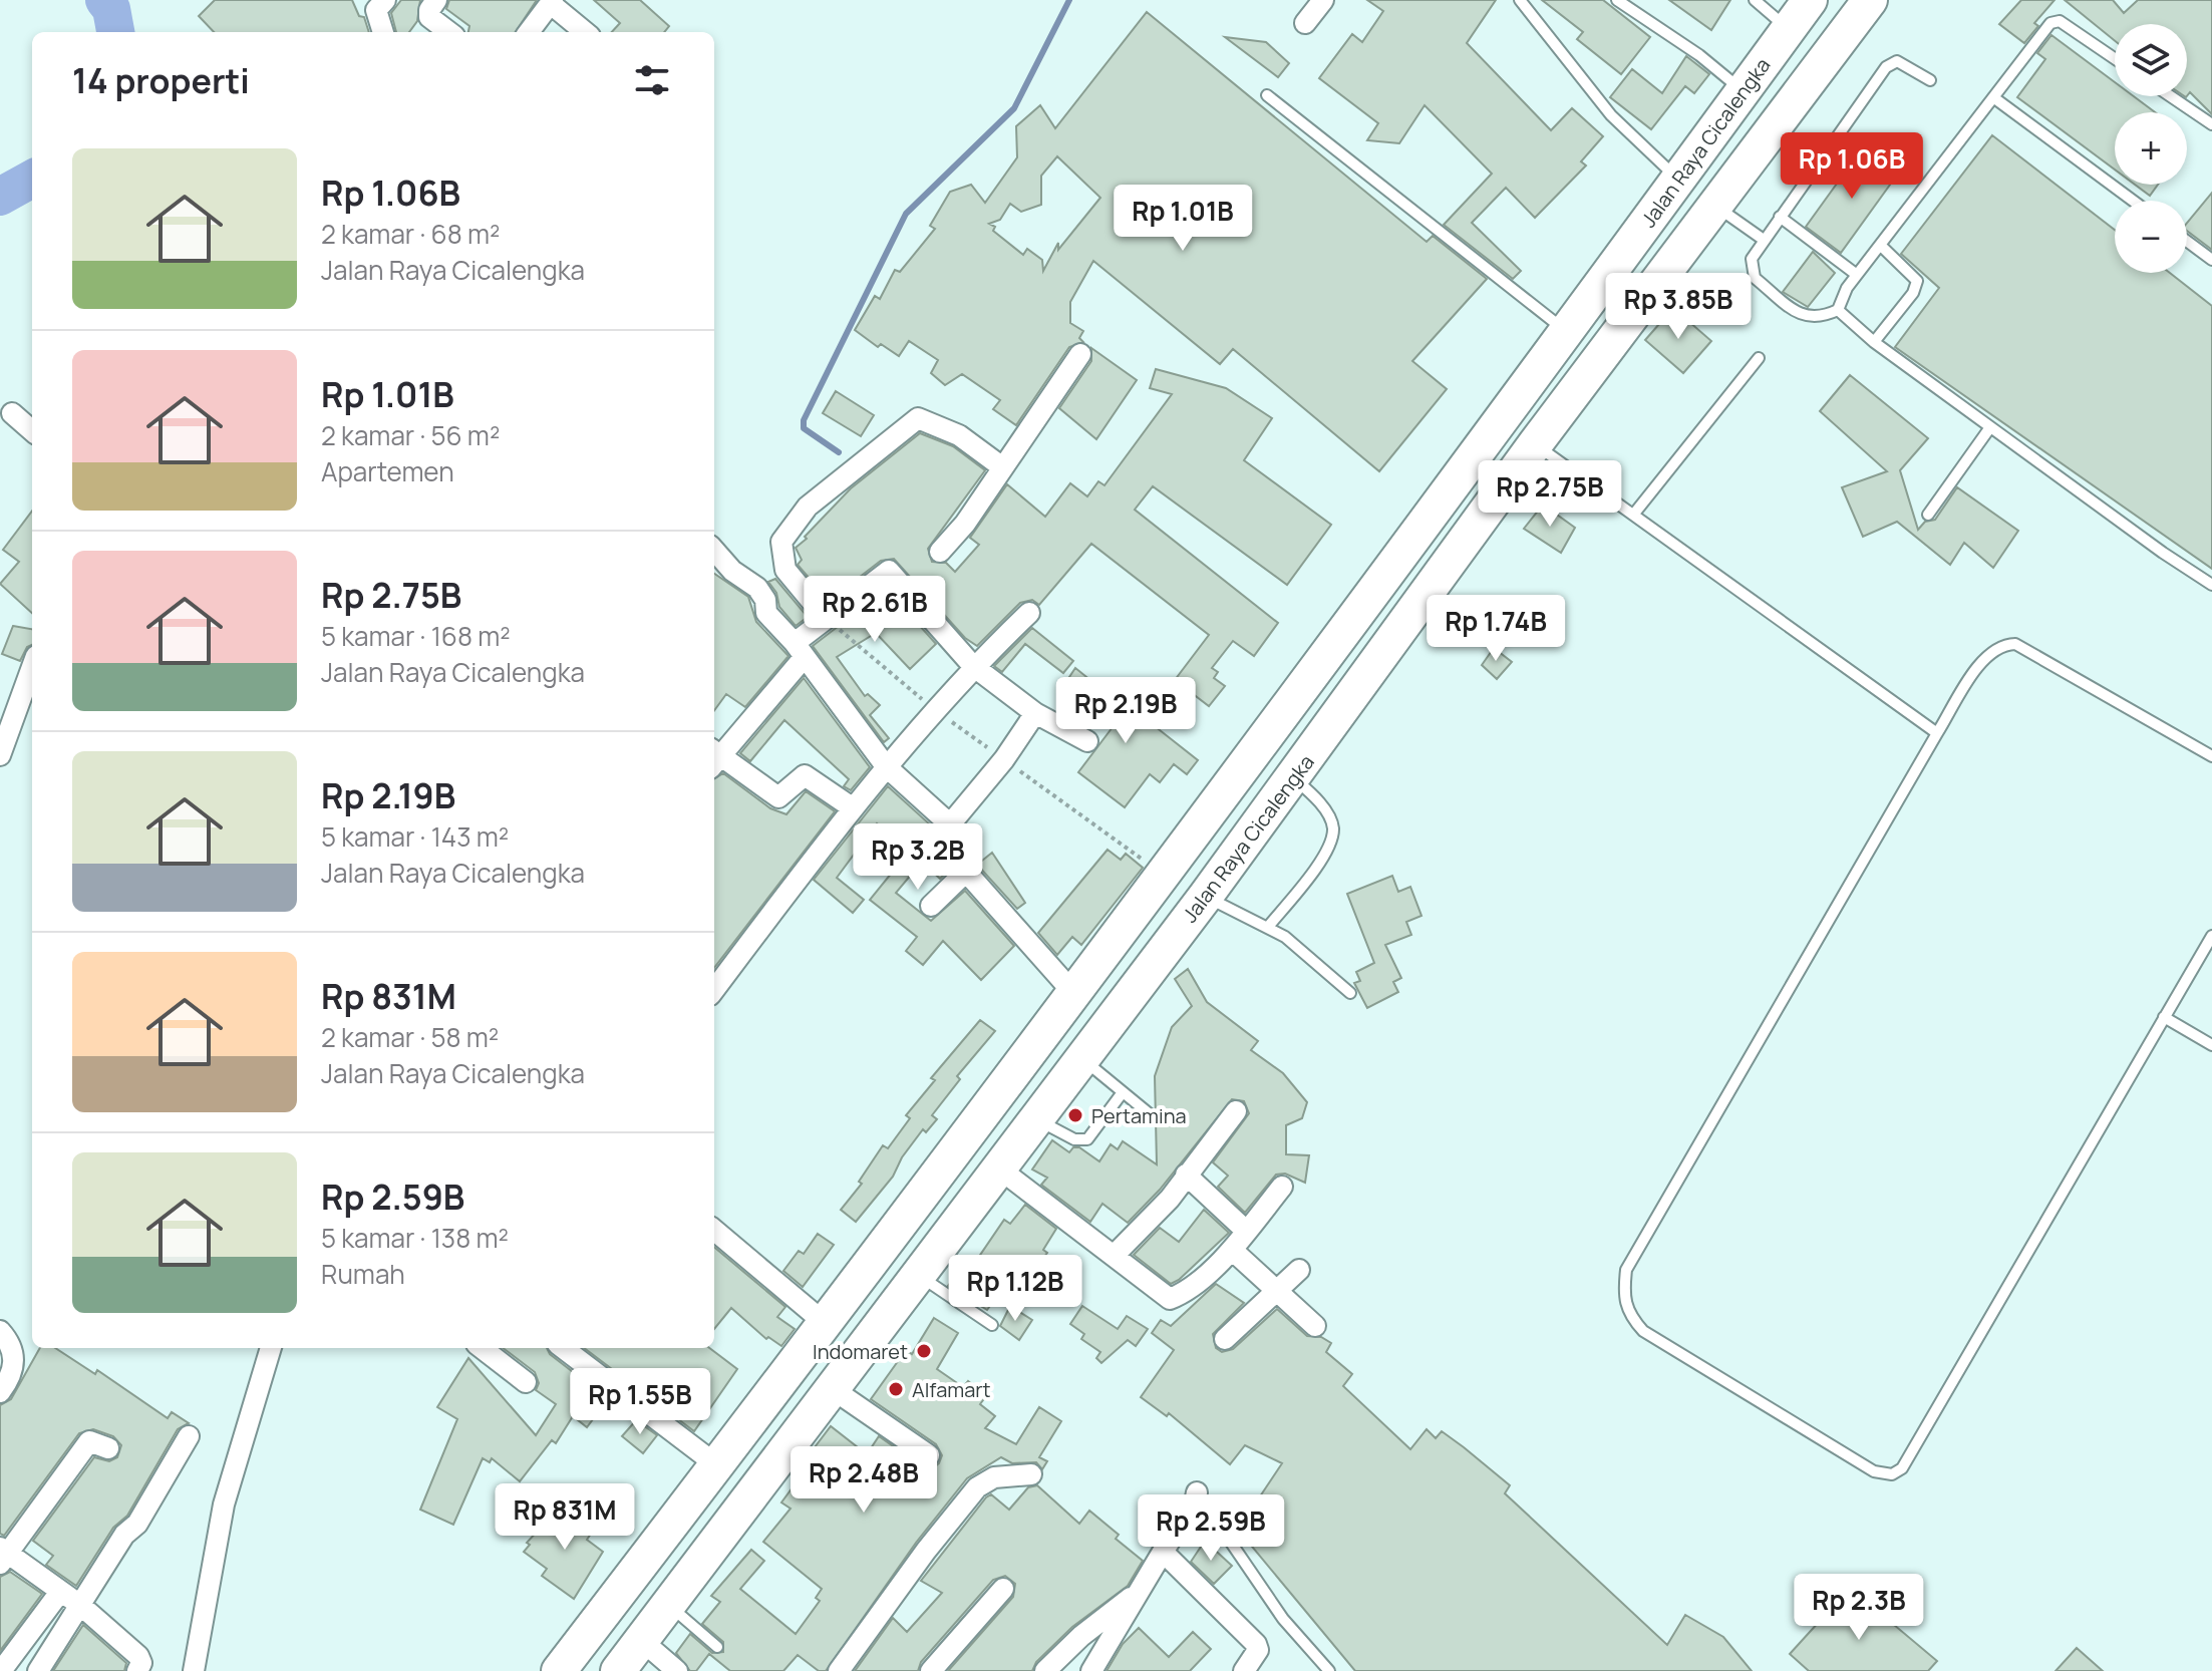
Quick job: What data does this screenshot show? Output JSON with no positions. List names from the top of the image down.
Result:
{
  "streets": {
    "highway": ["Jalan Raya Cicalengka"]
  },
  "places": ["Pertamina", "Indomaret", "Alfamart"],
  "page": {
    "map_buttons": ["+", "−"],
    "heading": "14 properti",
    "list": [
      {
        "name": "Rp 1.06B",
        "note": "2 kamar · 68 m² · Jalan Raya Cicalengka"
      },
      {
        "name": "Rp 1.01B",
        "note": "2 kamar · 56 m² · Apartemen"
      },
      {
        "name": "Rp 2.75B",
        "note": "5 kamar · 168 m² · Jalan Raya Cicalengka"
      },
      {
        "name": "Rp 2.19B",
        "note": "5 kamar · 143 m² · Jalan Raya Cicalengka"
      },
      {
        "name": "Rp 831M",
        "note": "2 kamar · 58 m² · Jalan Raya Cicalengka"
      },
      {
        "name": "Rp 2.59B",
        "note": "5 kamar · 138 m² · Rumah"
      }
    ],
    "price": [
      "Rp 1.06B",
      "Rp 1.01B",
      "Rp 3.85B",
      "Rp 2.75B",
      "Rp 2.61B",
      "Rp 1.74B",
      "Rp 2.19B",
      "Rp 3.2B",
      "Rp 1.12B",
      "Rp 1.55B",
      "Rp 2.48B",
      "Rp 831M",
      "Rp 2.59B",
      "Rp 2.3B"
    ]
  }
}
